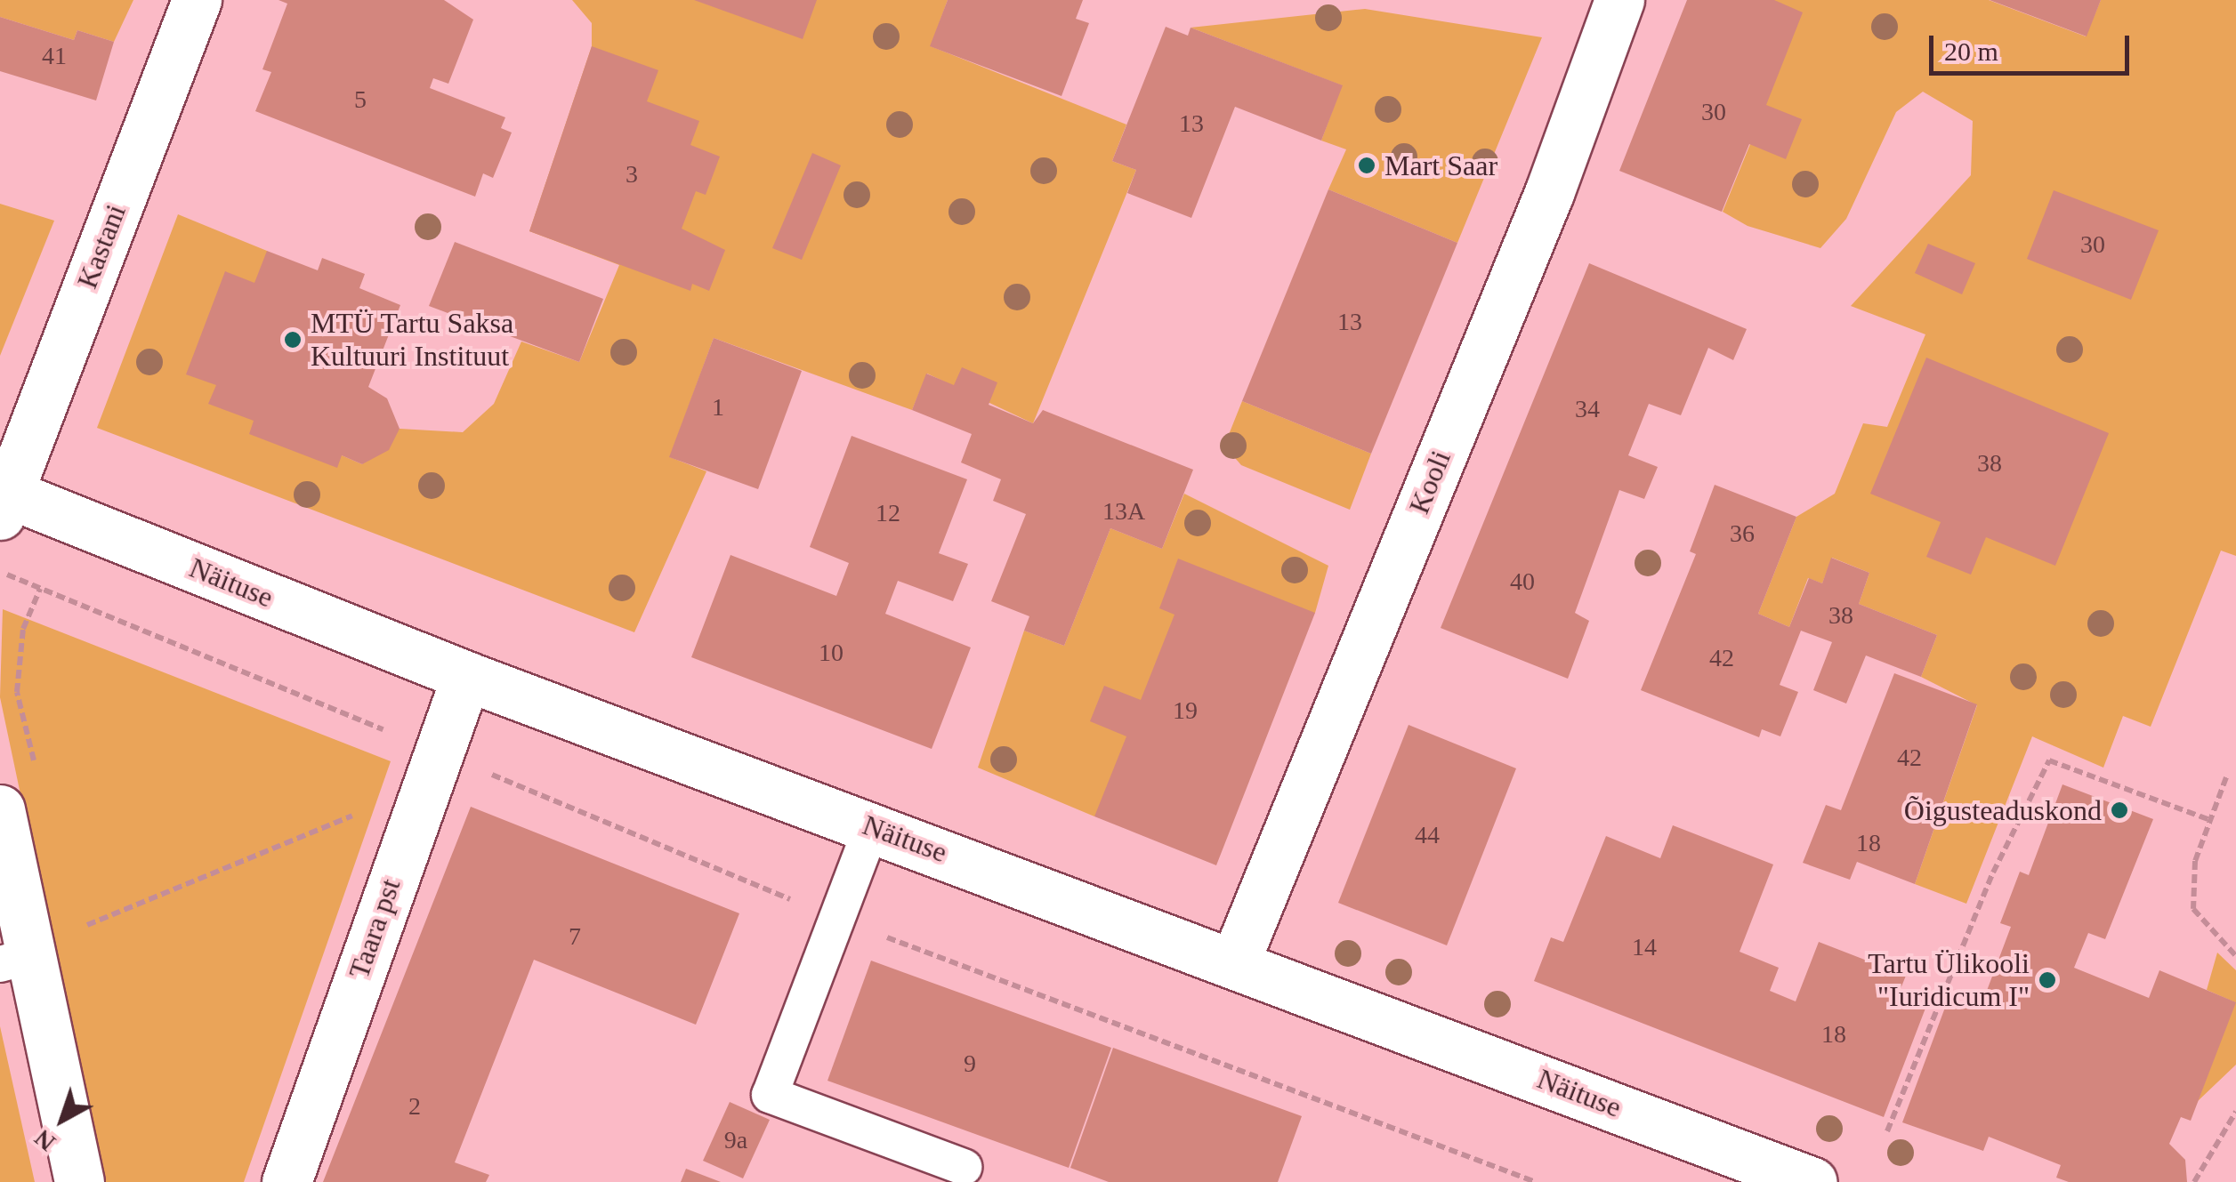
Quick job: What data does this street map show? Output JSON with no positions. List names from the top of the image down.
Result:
{
  "streets": {
    "street": [
      "Kastani",
      "Kooli",
      "Näituse",
      "Taara pst"
    ]
  },
  "crossings": [
    ["Kastani", "Näituse"],
    ["Kooli", "Näituse"],
    ["Näituse", "Taara pst"]
  ],
  "places": [
    "Mart Saar",
    "MTÜ Tartu Saksa Kultuuri Instituut",
    "Õigusteaduskond",
    "Tartu Ülikooli \"Iuridicum I\""
  ],
  "house_numbers": [
    "41",
    "5",
    "30",
    "13",
    "3",
    "30",
    "13",
    "1",
    "34",
    "38",
    "13A",
    "12",
    "36",
    "40",
    "38",
    "10",
    "42",
    "19",
    "42",
    "44",
    "18",
    "7",
    "14",
    "18",
    "9",
    "2",
    "9a"
  ],
  "scale_bar": "20 m",
  "north": "bottom left"
}
